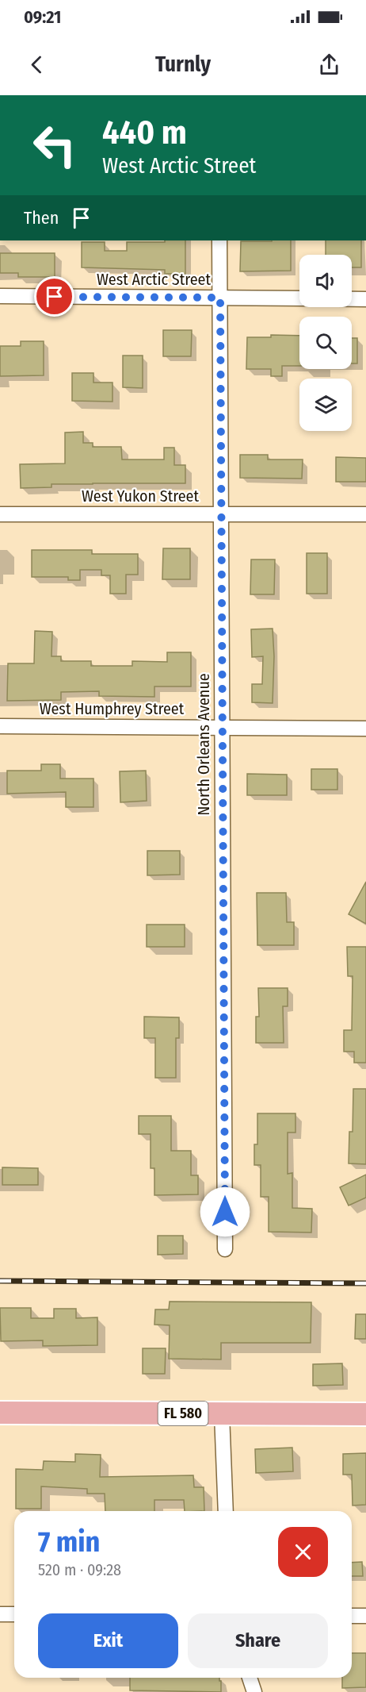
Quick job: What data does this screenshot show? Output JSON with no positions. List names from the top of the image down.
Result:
{
  "streets": {
    "main road": ["FL 580"],
    "street": [
      "West Arctic Street",
      "West Yukon Street",
      "West Humphrey Street",
      "North Orleans Avenue"
    ]
  },
  "crossings": [
    ["West Arctic Street", "North Orleans Avenue"],
    ["West Yukon Street", "North Orleans Avenue"],
    ["West Humphrey Street", "North Orleans Avenue"]
  ],
  "page": {
    "status": "09:21",
    "header": "Turnly",
    "turn": ["440 m", "West Arctic Street"],
    "then": "Then",
    "heading": ["7 min", "520 m · 09:28"],
    "buttons": ["Exit", "Share"]
  }
}
